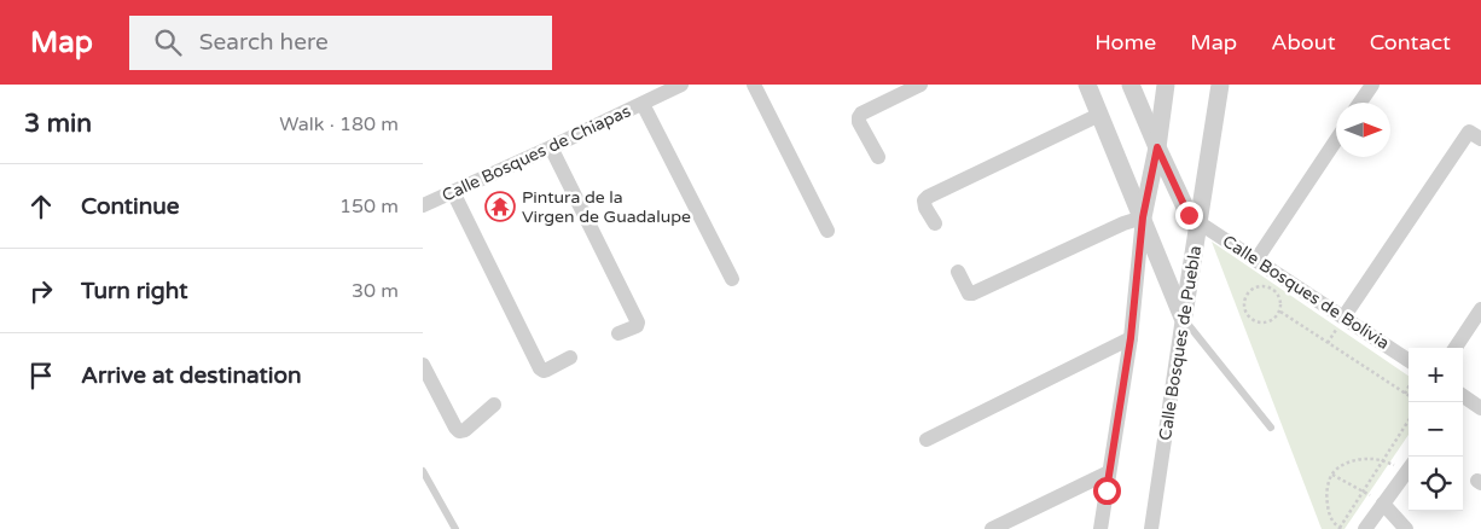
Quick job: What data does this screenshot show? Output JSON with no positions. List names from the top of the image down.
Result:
{
  "streets": {
    "street": ["Calle Bosques de Chiapas", "Calle Bosques de Bolivia", "Calle Bosques de Puebla"]
  },
  "crossings": [
    ["Calle Bosques de Bolivia", "Calle Bosques de Puebla"]
  ],
  "places": {
    "temple": ["Pintura de la Virgen de Guadalupe"]
  },
  "north": "right",
  "page": {
    "header": "Map",
    "search": "Search here",
    "nav": [
      "Home",
      "Map",
      "About",
      "Contact"
    ],
    "heading": ["3 min", "Walk · 180 m"],
    "list": [
      ["Continue", "150 m"],
      ["Turn right", "30 m"],
      "Arrive at destination"
    ],
    "map_buttons": ["+", "−"]
  }
}
